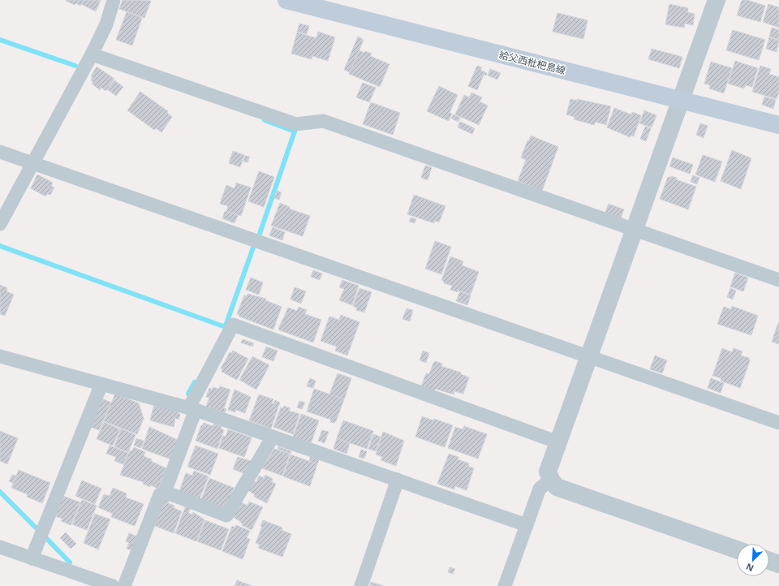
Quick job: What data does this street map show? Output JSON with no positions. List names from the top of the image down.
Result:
{
  "streets": {
    "main road": ["給父西枇杷島線"]
  },
  "north": "bottom left"
}
